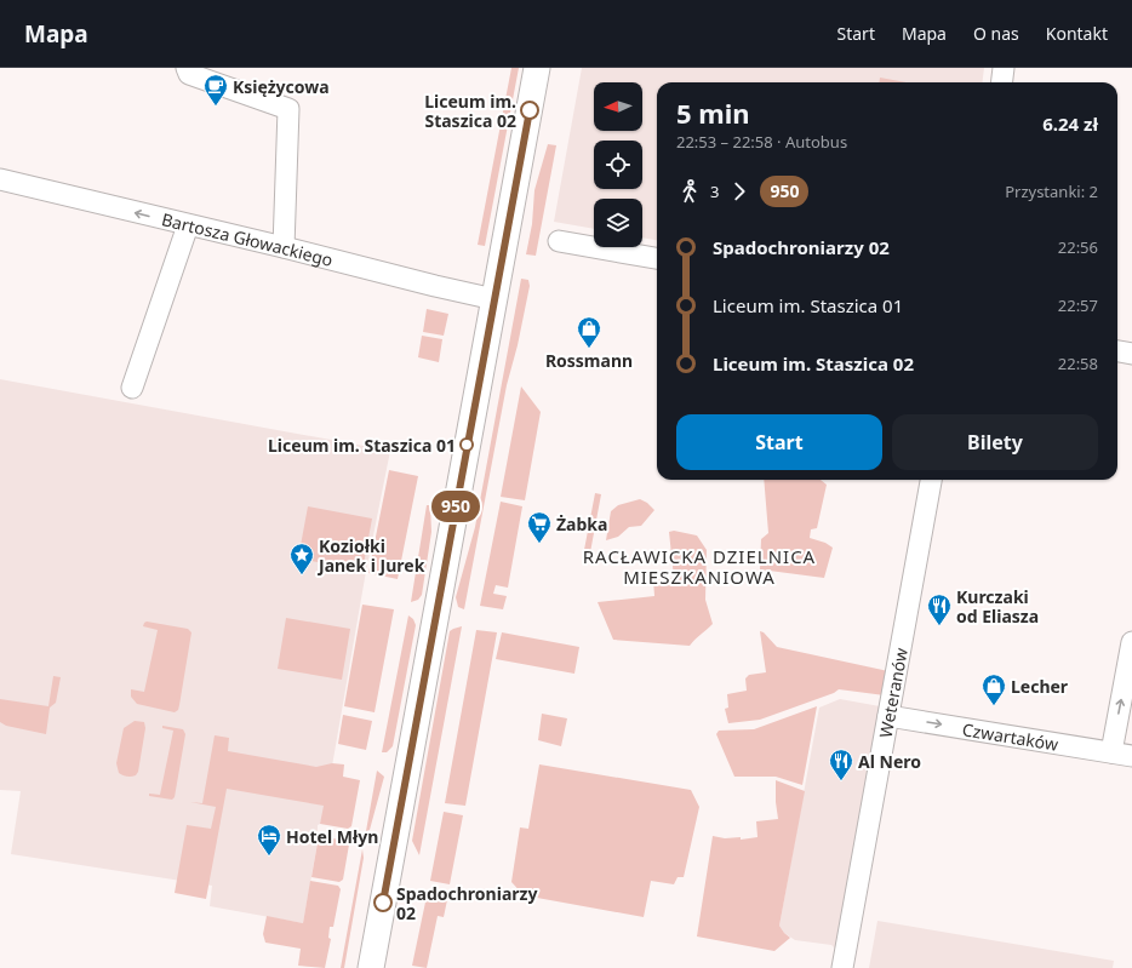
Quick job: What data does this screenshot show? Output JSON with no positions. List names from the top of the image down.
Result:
{
  "streets": {
    "street": ["Bartosza Głowackiego", "Weteranów", "Czwartaków"]
  },
  "crossings": [
    ["Weteranów", "Czwartaków"]
  ],
  "one_way": ["Bartosza Głowackiego", "Czwartaków"],
  "districts": ["RACŁAWICKA DZIELNICA MIESZKANIOWA"],
  "places": {
    "cafe": ["Księżycowa"],
    "other": ["Liceum im. Staszica 02", "Liceum im. Staszica 01", "Spadochroniarzy 02"],
    "shop": ["Rossmann", "Lecher"],
    "supermarket": ["Żabka"],
    "place": ["Koziołki Janek i Jurek"],
    "restaurant": ["Kurczaki od Eliasza", "Al Nero"],
    "hotel": ["Hotel Młyn"]
  },
  "lines": ["bus line 950"],
  "north": "left",
  "page": {
    "header": "Mapa",
    "nav": [
      "Start",
      "Mapa",
      "O nas",
      "Kontakt"
    ],
    "on_map": "950",
    "heading": ["5 min", "22:53 – 22:58 · Autobus", "6.24 zł"],
    "legs": ["3", "950", "Przystanki: 2"],
    "list": [
      {
        "name": "Spadochroniarzy 02",
        "value": "22:56"
      },
      {
        "name": "Liceum im. Staszica 01",
        "value": "22:57"
      },
      {
        "name": "Liceum im. Staszica 02",
        "value": "22:58"
      }
    ],
    "buttons": ["Start", "Bilety"]
  }
}
